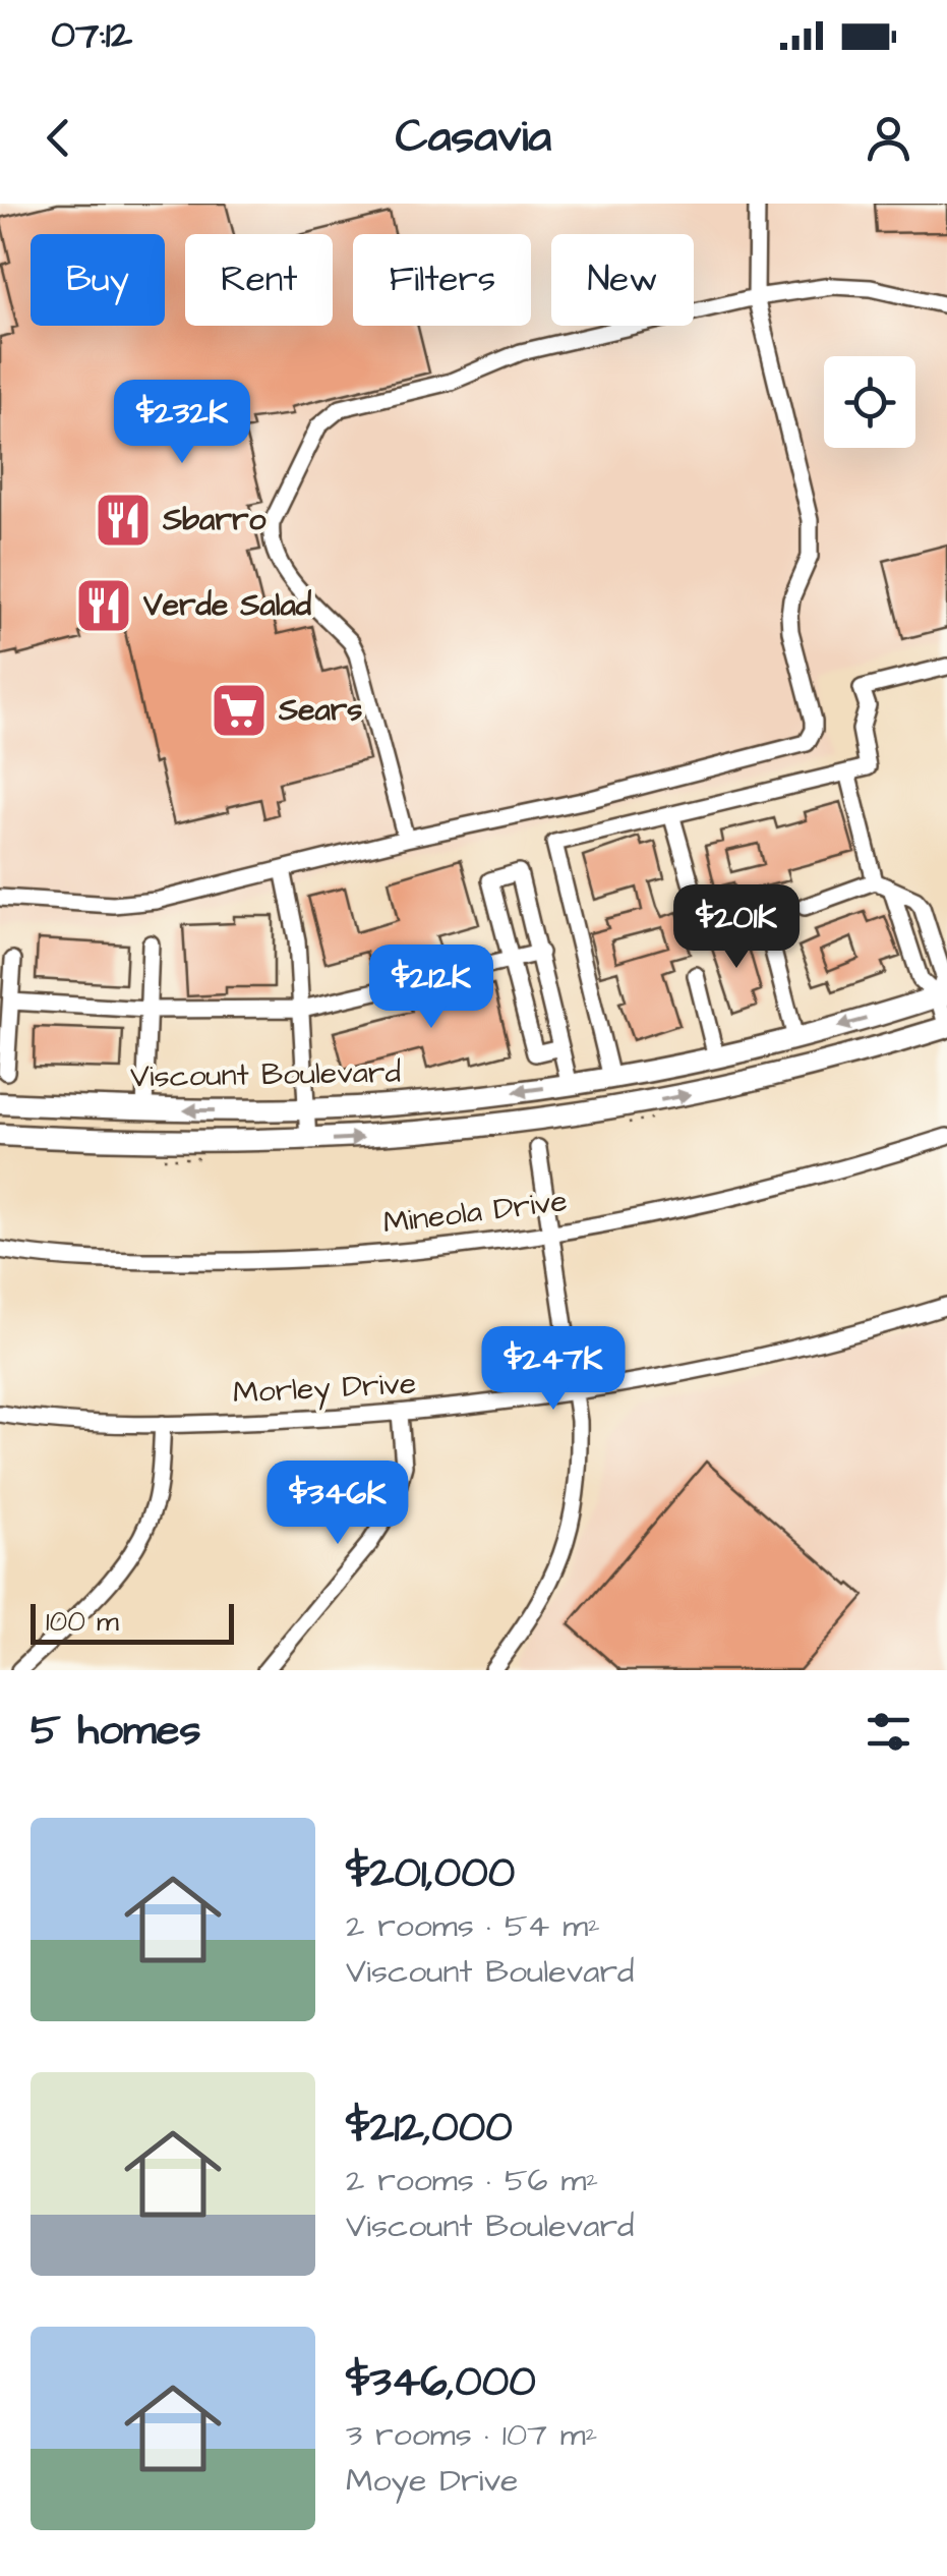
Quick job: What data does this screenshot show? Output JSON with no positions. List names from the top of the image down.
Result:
{
  "streets": {
    "main road": ["Viscount Boulevard"],
    "street": ["Mineola Drive", "Morley Drive"]
  },
  "places": {
    "restaurant": ["Sbarro", "Verde Salad"],
    "supermarket": ["Sears"]
  },
  "scale_bar": "100 m",
  "page": {
    "status": "07:12",
    "header": "Casavia",
    "chip": [
      "Buy",
      "Rent",
      "Filters",
      "New"
    ],
    "price": [
      "$232K",
      "$201K",
      "$212K",
      "$247K",
      "$346K"
    ],
    "scale": "100 m",
    "heading": "5 homes",
    "list": [
      {
        "name": "$201,000",
        "note": "2 rooms · 54 m² · Viscount Boulevard"
      },
      {
        "name": "$212,000",
        "note": "2 rooms · 56 m² · Viscount Boulevard"
      },
      {
        "name": "$346,000",
        "note": "3 rooms · 107 m² · Moye Drive"
      }
    ]
  }
}
